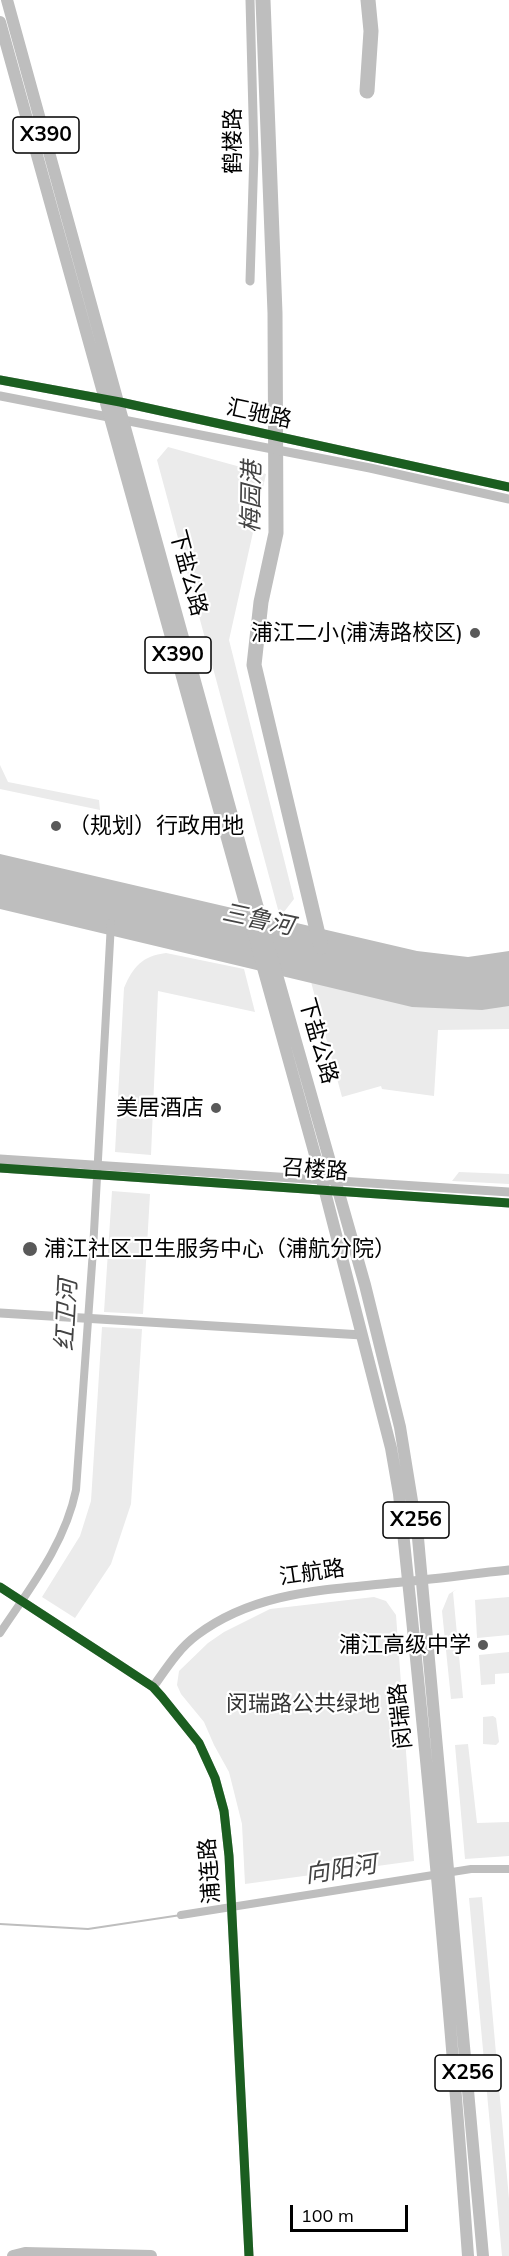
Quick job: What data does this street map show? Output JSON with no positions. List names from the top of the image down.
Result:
{
  "streets": {
    "main road": [
      "X390",
      "下盐公路",
      "X256",
      "闵瑞路"
    ],
    "street": [
      "鹤楼路",
      "汇驰路",
      "召楼路",
      "江航路",
      "浦连路"
    ]
  },
  "crossings": [
    ["汇驰路", "下盐公路"],
    ["下盐公路", "召楼路"],
    ["下盐公路", "闵瑞路"],
    ["召楼路", "闵瑞路"],
    ["江航路", "闵瑞路"],
    ["江航路", "浦连路"]
  ],
  "water": [
    "梅园港",
    "三鲁河",
    "红卫河",
    "向阳河"
  ],
  "parks": ["闵瑞路公共绿地"],
  "places": [
    "浦江二小(浦涛路校区)",
    "（规划）行政用地",
    "美居酒店",
    "浦江社区卫生服务中心（浦航分院）",
    "浦江高级中学"
  ],
  "scale_bar": "100 m"
}
